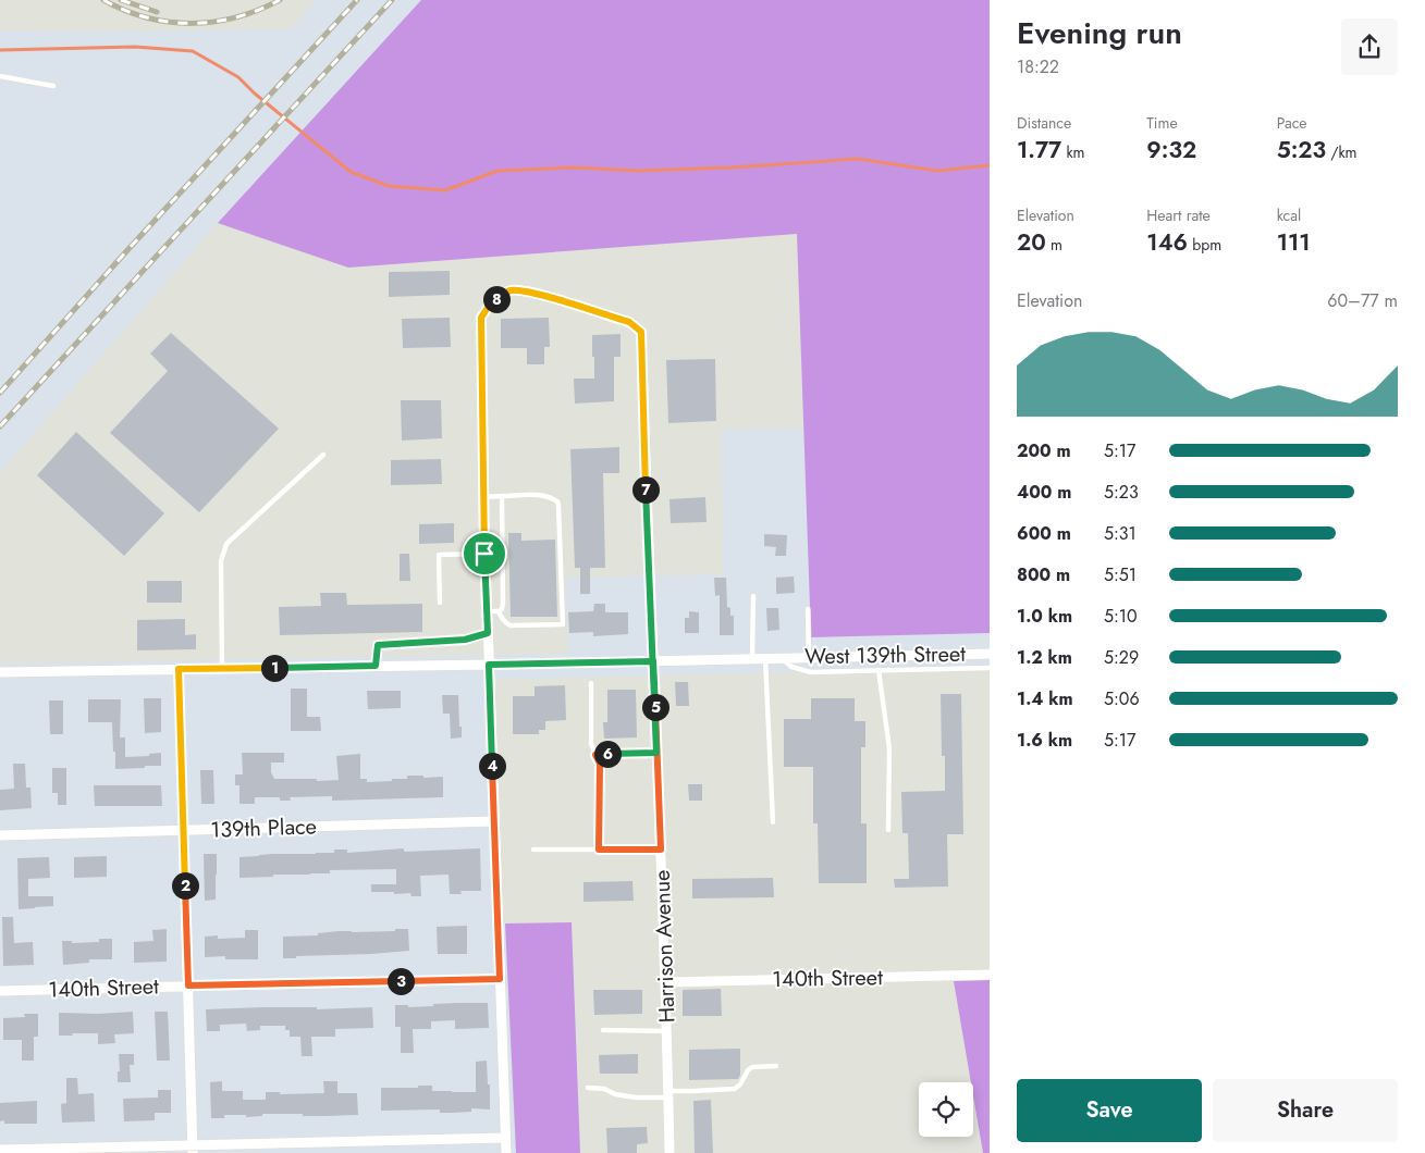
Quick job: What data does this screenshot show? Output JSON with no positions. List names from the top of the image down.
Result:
{
  "streets": {
    "street": [
      "West 139th Street",
      "139th Place",
      "Harrison Avenue",
      "140th Street"
    ]
  },
  "crossings": [
    ["West 139th Street", "Harrison Avenue"],
    ["Harrison Avenue", "140th Street"]
  ],
  "page": {
    "heading": ["Evening run", "18:22"],
    "stats": [
      ["Distance", "1.77 km"],
      ["Time", "9:32"],
      ["Pace", "5:23 /km"],
      ["Elevation", "20 m"],
      ["Heart rate", "146 bpm"],
      ["kcal", "111"]
    ],
    "chart": ["Elevation", "60–77 m"],
    "pins": [
      "8",
      "7",
      "1",
      "5",
      "6",
      "4",
      "2",
      "3"
    ],
    "list": [
      {
        "name": "200 m",
        "note": "5:17"
      },
      {
        "name": "400 m",
        "note": "5:23"
      },
      {
        "name": "600 m",
        "note": "5:31"
      },
      {
        "name": "800 m",
        "note": "5:51"
      },
      {
        "name": "1.0 km",
        "note": "5:10"
      },
      {
        "name": "1.2 km",
        "note": "5:29"
      },
      {
        "name": "1.4 km",
        "note": "5:06"
      },
      {
        "name": "1.6 km",
        "note": "5:17"
      }
    ],
    "buttons": ["Save", "Share"]
  }
}
